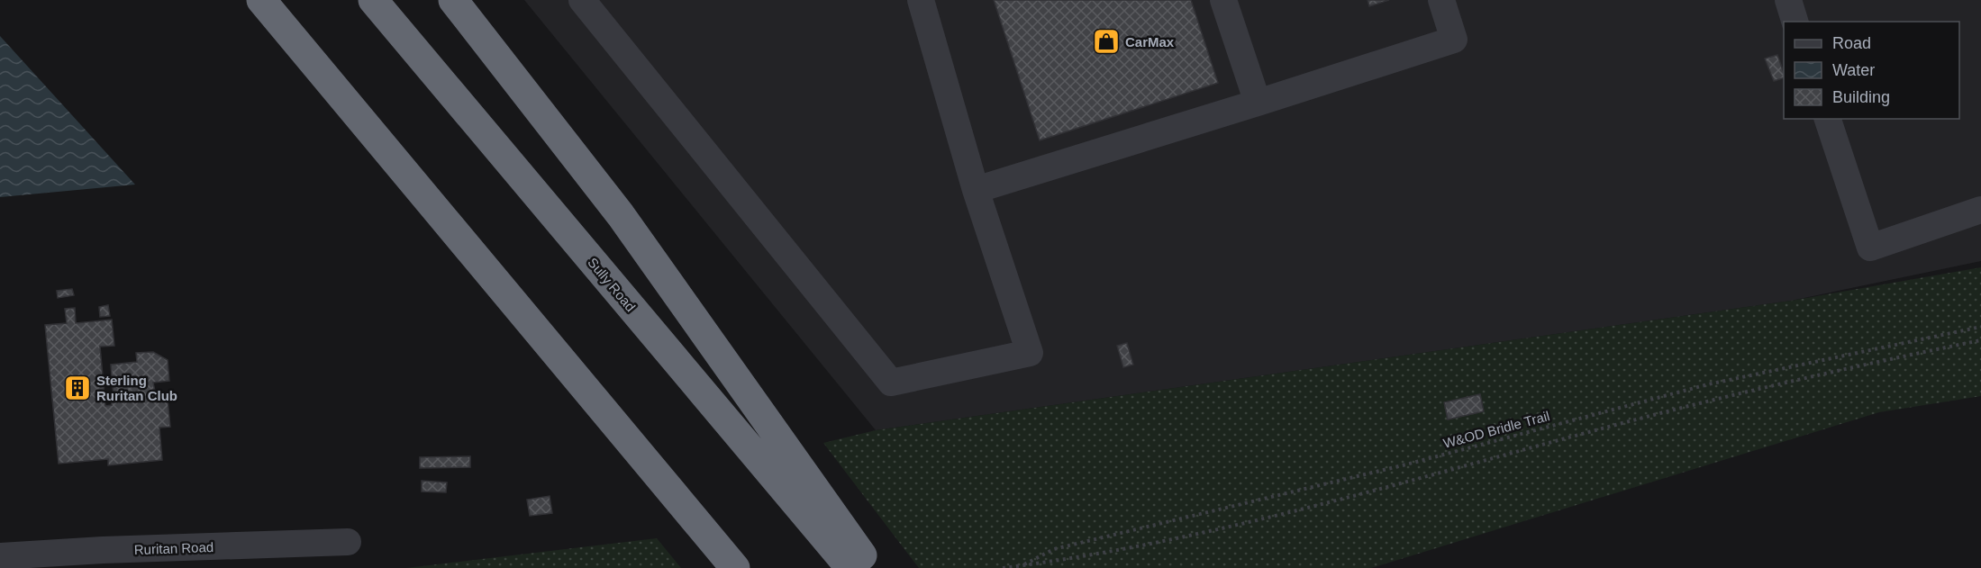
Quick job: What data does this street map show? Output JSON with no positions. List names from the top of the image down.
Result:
{
  "streets": {
    "highway": ["Sully Road"],
    "street": ["Ruritan Road"],
    "path": ["W&OD Bridle Trail"]
  },
  "places": {
    "shop": ["CarMax"],
    "building": ["Sterling Ruritan Club"]
  },
  "legend": ["Road", "Water", "Building"]
}
